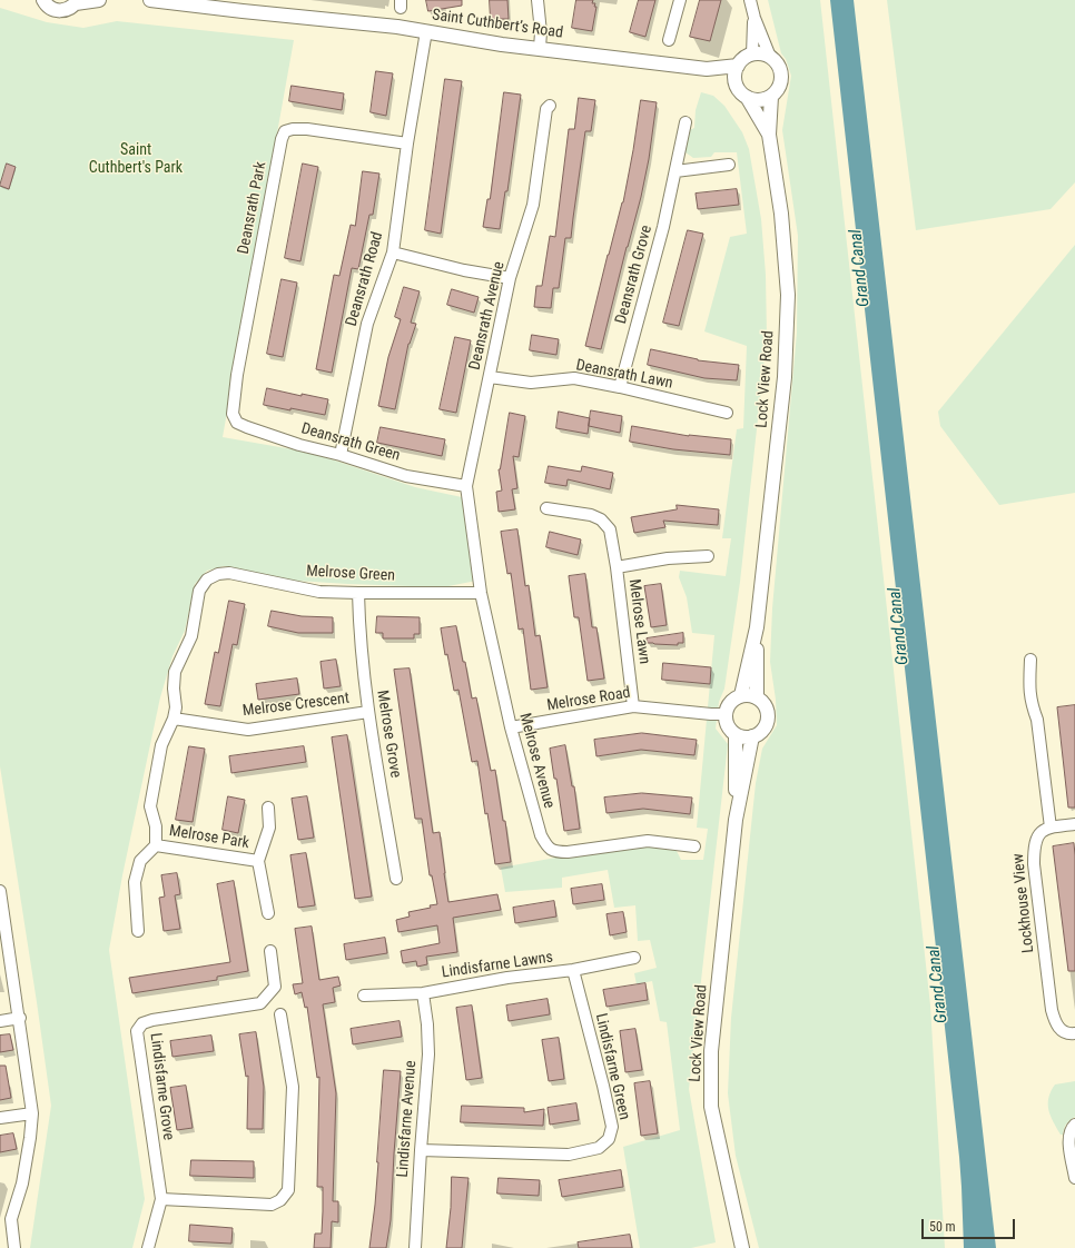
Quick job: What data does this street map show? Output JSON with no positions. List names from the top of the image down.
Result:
{
  "streets": {
    "street": [
      "Saint Cuthbert’s Road",
      "Deansrath Park",
      "Deansrath Grove",
      "Deansrath Road",
      "Deansrath Avenue",
      "Deansrath Lawn",
      "Lock View Road",
      "Deansrath Green",
      "Melrose Green",
      "Melrose Lawn",
      "Melrose Road",
      "Melrose Crescent",
      "Melrose Grove",
      "Melrose Avenue",
      "Melrose Park",
      "Lockhouse View",
      "Lindisfarne Lawns",
      "Lindisfarne Green",
      "Lindisfarne Grove",
      "Lindisfarne Avenue"
    ]
  },
  "crossings": [
    ["Saint Cuthbert’s Road", "Deansrath Road"],
    ["Saint Cuthbert’s Road", "Lock View Road"],
    ["Deansrath Park", "Deansrath Road"],
    ["Deansrath Park", "Deansrath Green"],
    ["Deansrath Grove", "Deansrath Lawn"],
    ["Deansrath Road", "Deansrath Green"],
    ["Deansrath Avenue", "Deansrath Lawn"],
    ["Deansrath Avenue", "Deansrath Green"],
    ["Deansrath Avenue", "Melrose Avenue"],
    ["Lock View Road", "Melrose Road"],
    ["Melrose Green", "Melrose Grove"],
    ["Melrose Green", "Melrose Avenue"],
    ["Melrose Green", "Melrose Park"],
    ["Melrose Lawn", "Melrose Road"],
    ["Melrose Road", "Melrose Avenue"],
    ["Melrose Crescent", "Melrose Grove"],
    ["Melrose Crescent", "Melrose Park"],
    ["Lindisfarne Lawns", "Lindisfarne Green"],
    ["Lindisfarne Lawns", "Lindisfarne Avenue"],
    ["Lindisfarne Green", "Lindisfarne Avenue"]
  ],
  "water": ["Grand Canal"],
  "parks": ["Saint Cuthbert's Park"],
  "scale_bar": "50 m"
}
